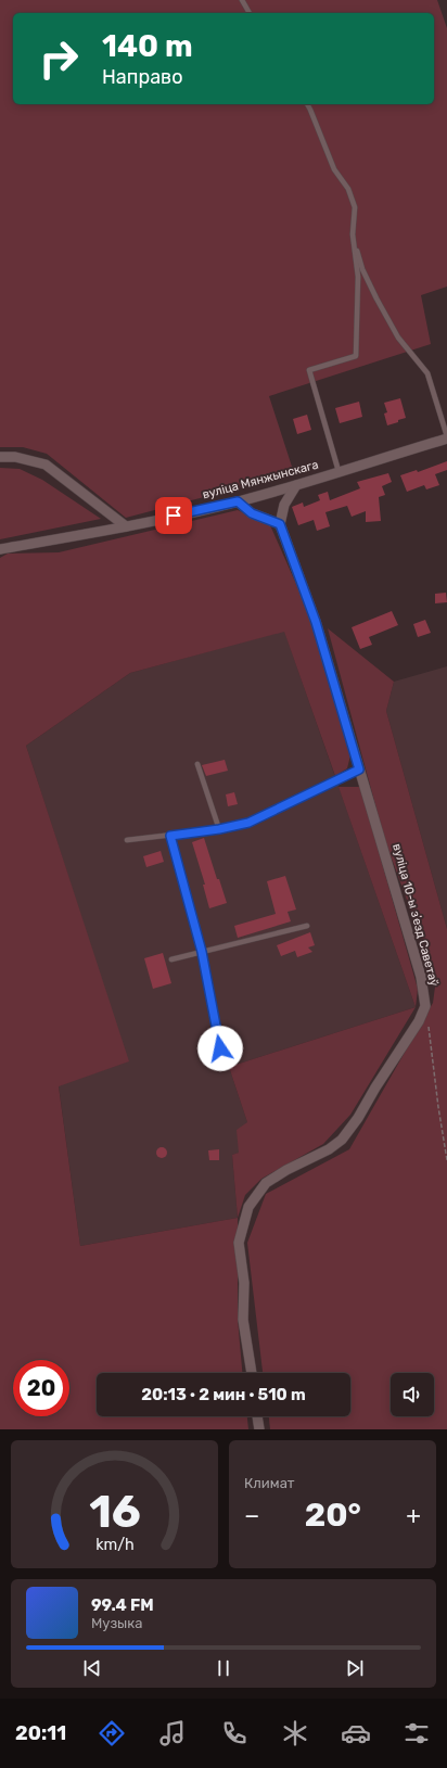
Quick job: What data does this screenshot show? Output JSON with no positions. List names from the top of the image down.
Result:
{
  "streets": {
    "street": ["вуліца Мянжынскага", "вуліца 10-ы зʼезд Саветаў"]
  },
  "page": {
    "turn": ["140 m", "Направо"],
    "limit": "20",
    "trip": "20:13 · 2 мин · 510 m",
    "tile": "Климат",
    "heat": ["−", "20°", "+"],
    "song": ["99.4 FM", "Музыка"],
    "tabs": "20:11",
    "gauge": ["16", "km/h"]
  }
}
